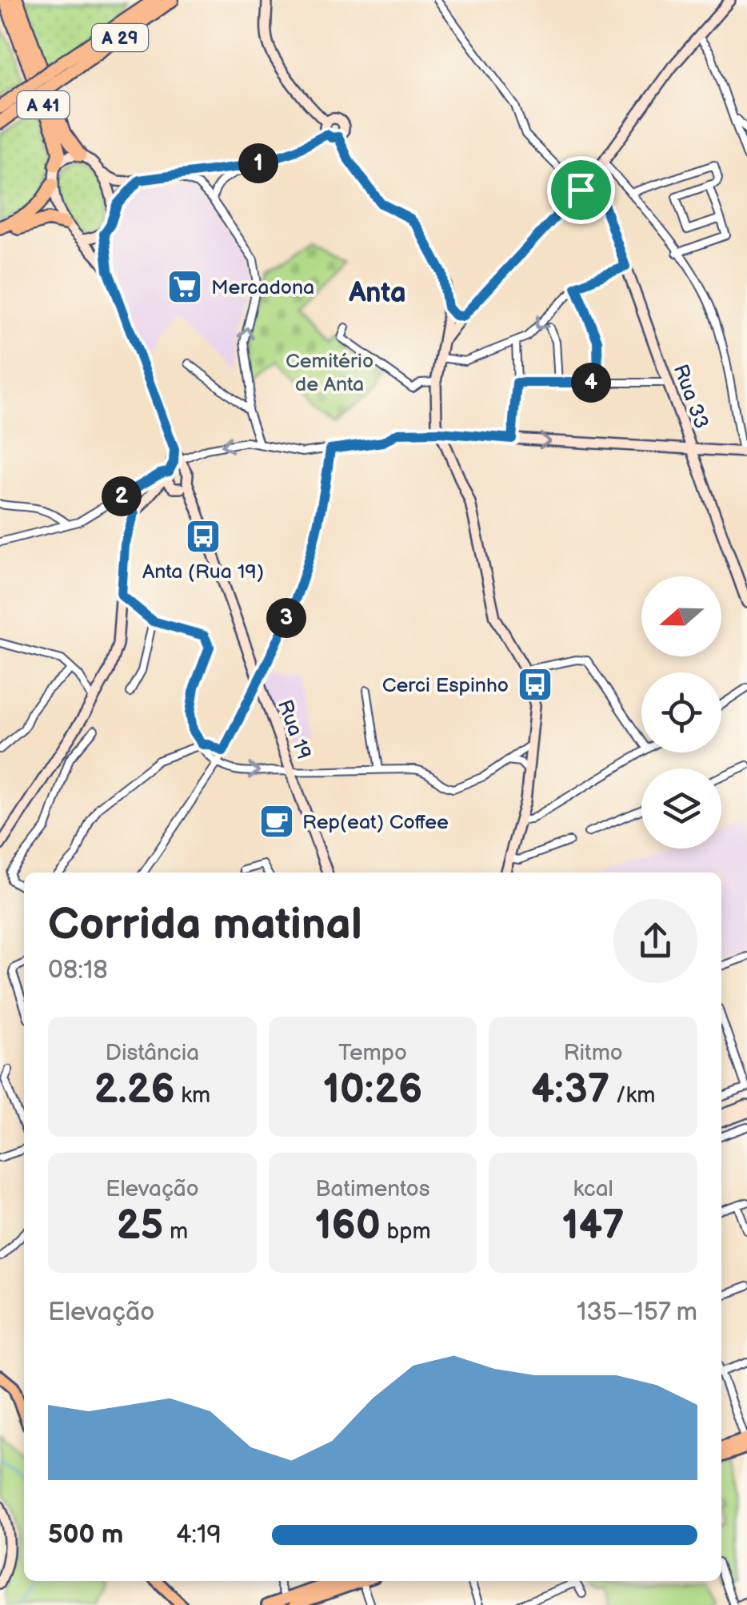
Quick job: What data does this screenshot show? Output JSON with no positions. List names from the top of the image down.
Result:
{
  "streets": {
    "highway": ["A 29", "A 41"],
    "street": ["Rua 33", "Rua 19"]
  },
  "districts": ["Anta"],
  "parks": ["Cemitério de Anta"],
  "places": {
    "supermarket": ["Mercadona"],
    "bus stop": ["Anta (Rua 19)", "Cerci Espinho"],
    "cafe": ["Rep(eat) Coffee"]
  },
  "north": "left",
  "page": {
    "pins": [
      "1",
      "4",
      "2",
      "3"
    ],
    "heading": ["Corrida matinal", "08:18"],
    "stats": [
      ["Distância", "2.26 km"],
      ["Tempo", "10:26"],
      ["Ritmo", "4:37 /km"],
      ["Elevação", "25 m"],
      ["Batimentos", "160 bpm"],
      ["kcal", "147"]
    ],
    "chart": ["Elevação", "135–157 m"],
    "list": [
      {
        "name": "500 m",
        "note": "4:19"
      }
    ]
  }
}
